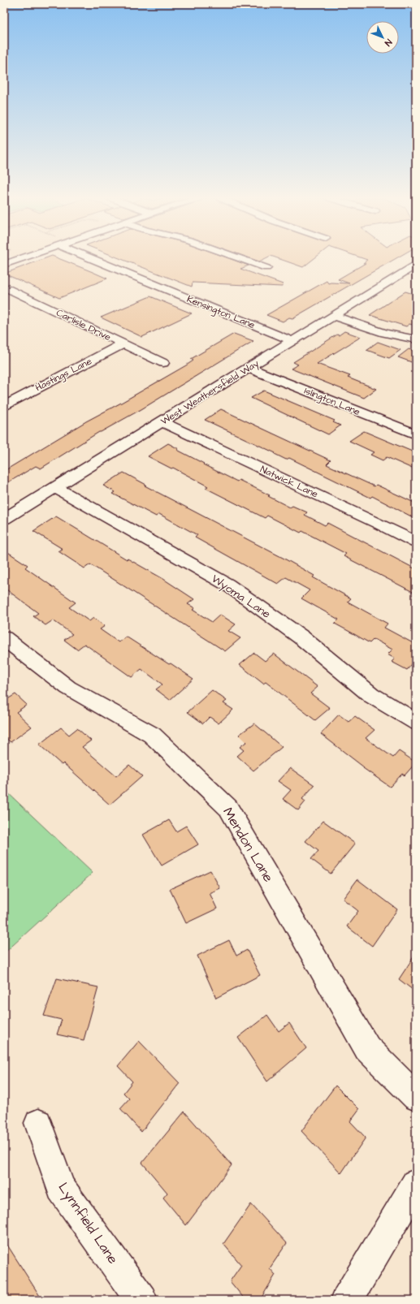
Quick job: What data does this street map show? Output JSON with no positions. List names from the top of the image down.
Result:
{
  "streets": {
    "street": [
      "Kensington Lane",
      "Carlisle Drive",
      "Hastings Lane",
      "West Weathersfield Way",
      "Islington Lane",
      "Natwick Lane",
      "Wyoma Lane",
      "Mendon Lane",
      "Lynnfield Lane"
    ]
  },
  "crossings": [
    ["Kensington Lane", "West Weathersfield Way"],
    ["Carlisle Drive", "Hastings Lane"],
    ["West Weathersfield Way", "Islington Lane"],
    ["West Weathersfield Way", "Natwick Lane"],
    ["West Weathersfield Way", "Wyoma Lane"]
  ],
  "north": "bottom right"
}
